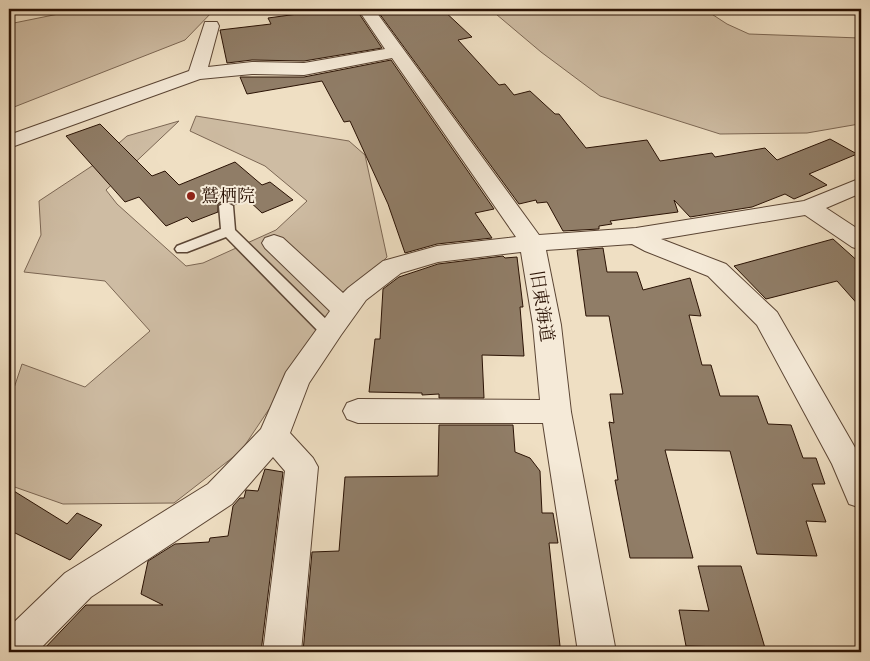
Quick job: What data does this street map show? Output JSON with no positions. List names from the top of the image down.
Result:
{
  "streets": {
    "street": ["旧東海道"]
  },
  "places": ["鷲栖院"]
}
